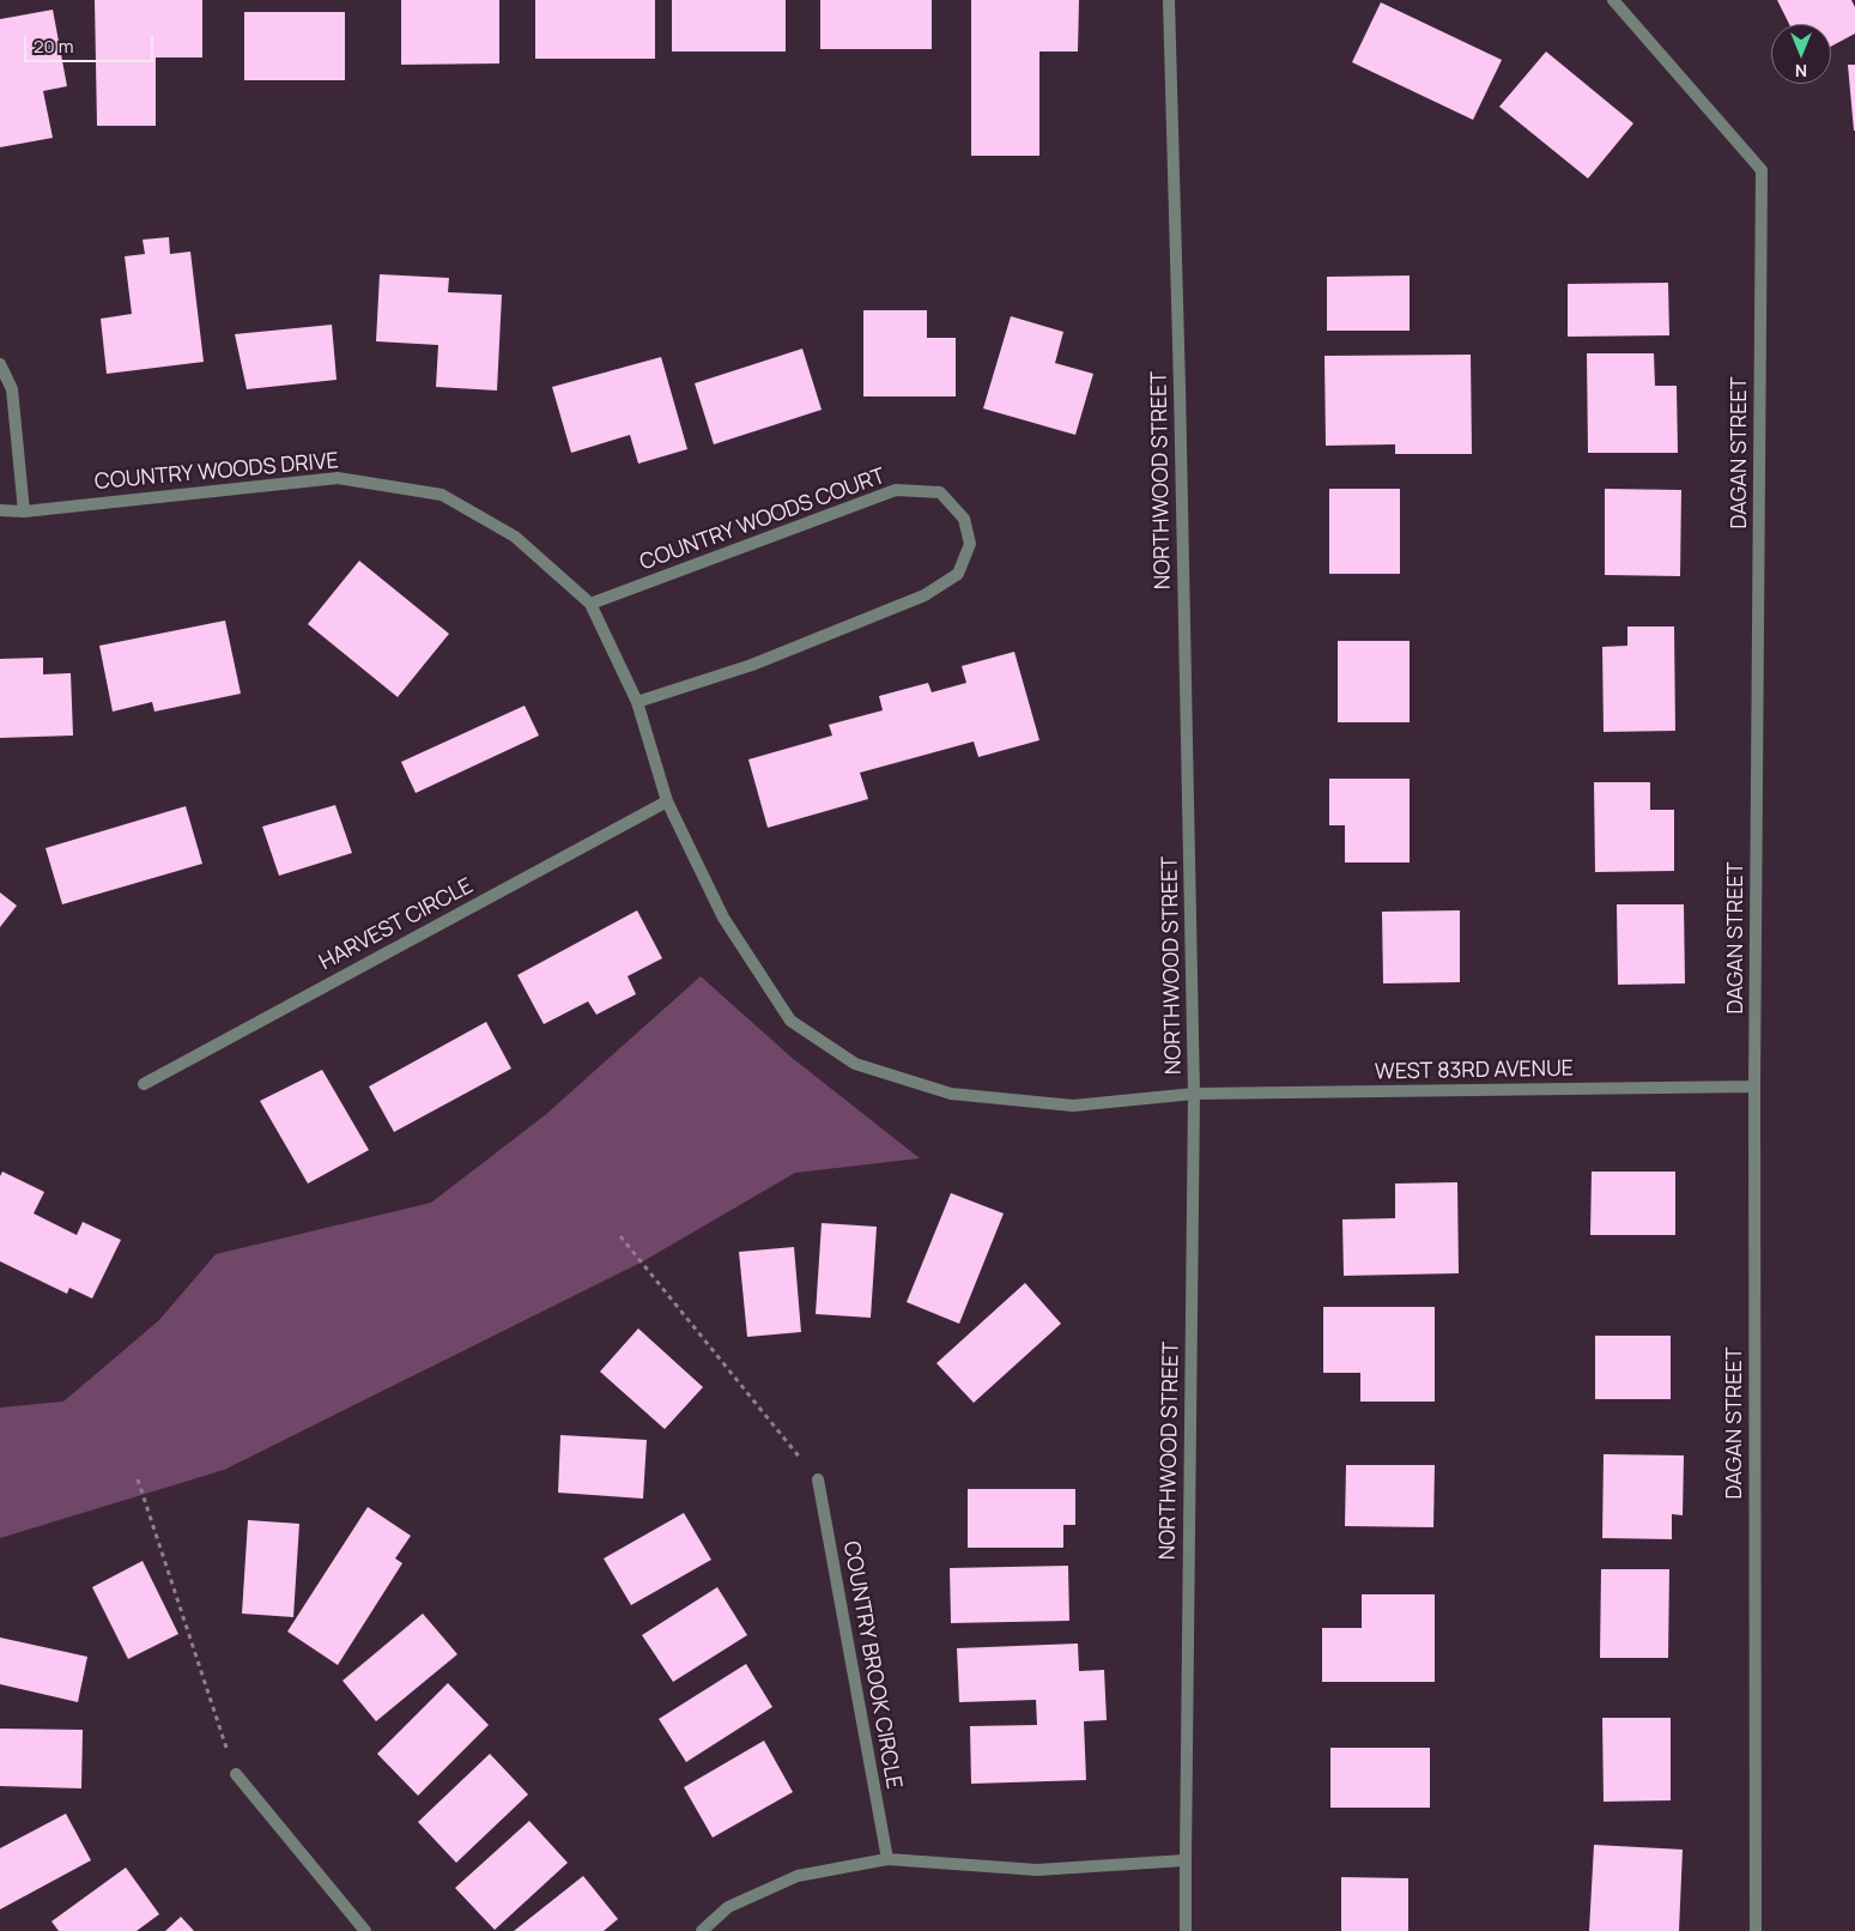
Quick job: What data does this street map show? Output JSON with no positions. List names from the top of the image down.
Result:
{
  "streets": {
    "street": [
      "DAGAN STREET",
      "COUNTRY WOODS DRIVE",
      "NORTHWOOD STREET",
      "COUNTRY WOODS COURT",
      "HARVEST CIRCLE",
      "WEST 83RD AVENUE",
      "COUNTRY BROOK CIRCLE"
    ]
  },
  "crossings": [
    ["DAGAN STREET", "WEST 83RD AVENUE"],
    ["COUNTRY WOODS DRIVE", "NORTHWOOD STREET"],
    ["COUNTRY WOODS DRIVE", "COUNTRY WOODS COURT"],
    ["COUNTRY WOODS DRIVE", "HARVEST CIRCLE"],
    ["COUNTRY WOODS DRIVE", "WEST 83RD AVENUE"],
    ["NORTHWOOD STREET", "WEST 83RD AVENUE"]
  ],
  "scale_bar": "20 m",
  "north": "bottom"
}
